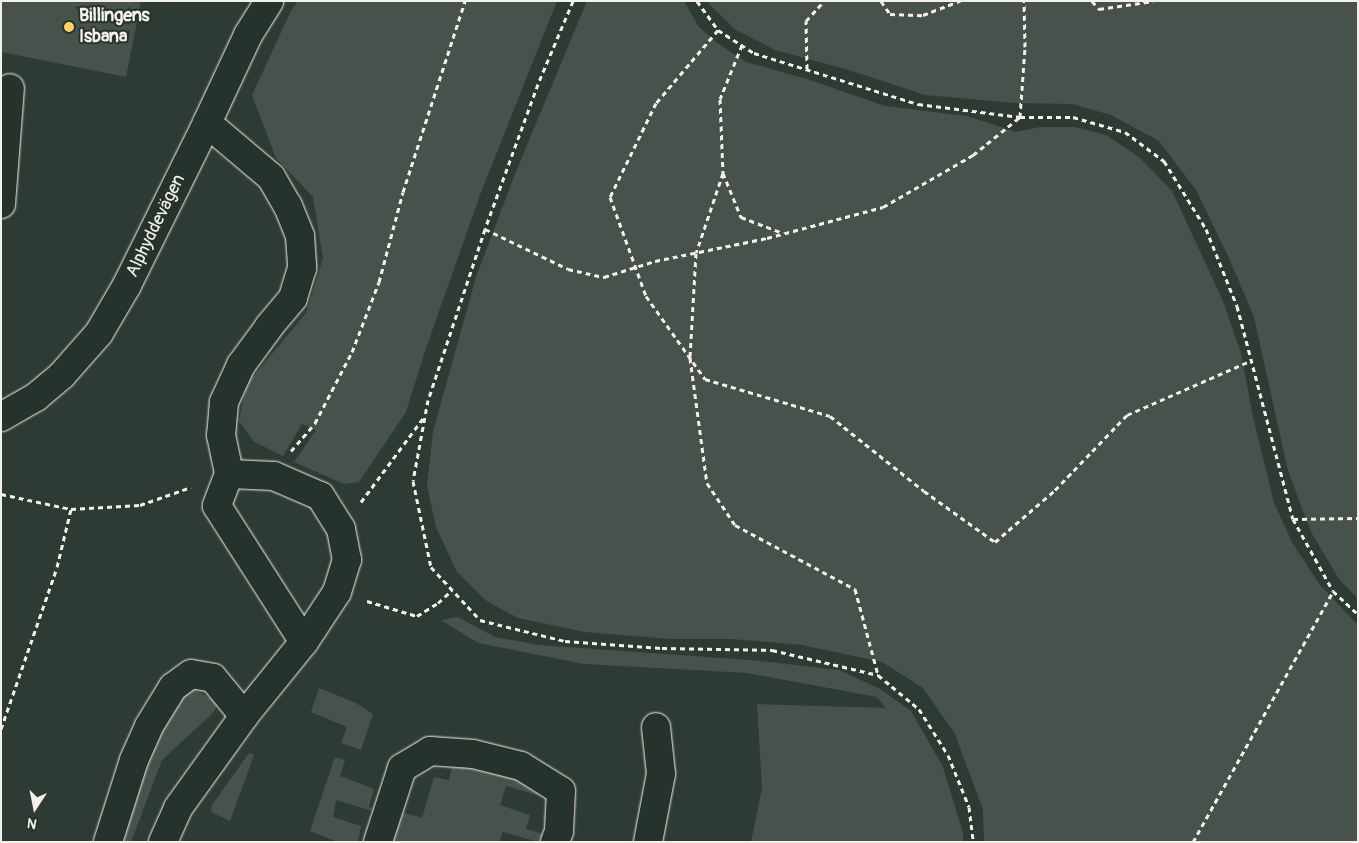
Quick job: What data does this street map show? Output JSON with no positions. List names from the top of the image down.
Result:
{
  "streets": {
    "street": ["Alphyddevägen"]
  },
  "places": ["Billingens Isbana"],
  "north": "bottom"
}
